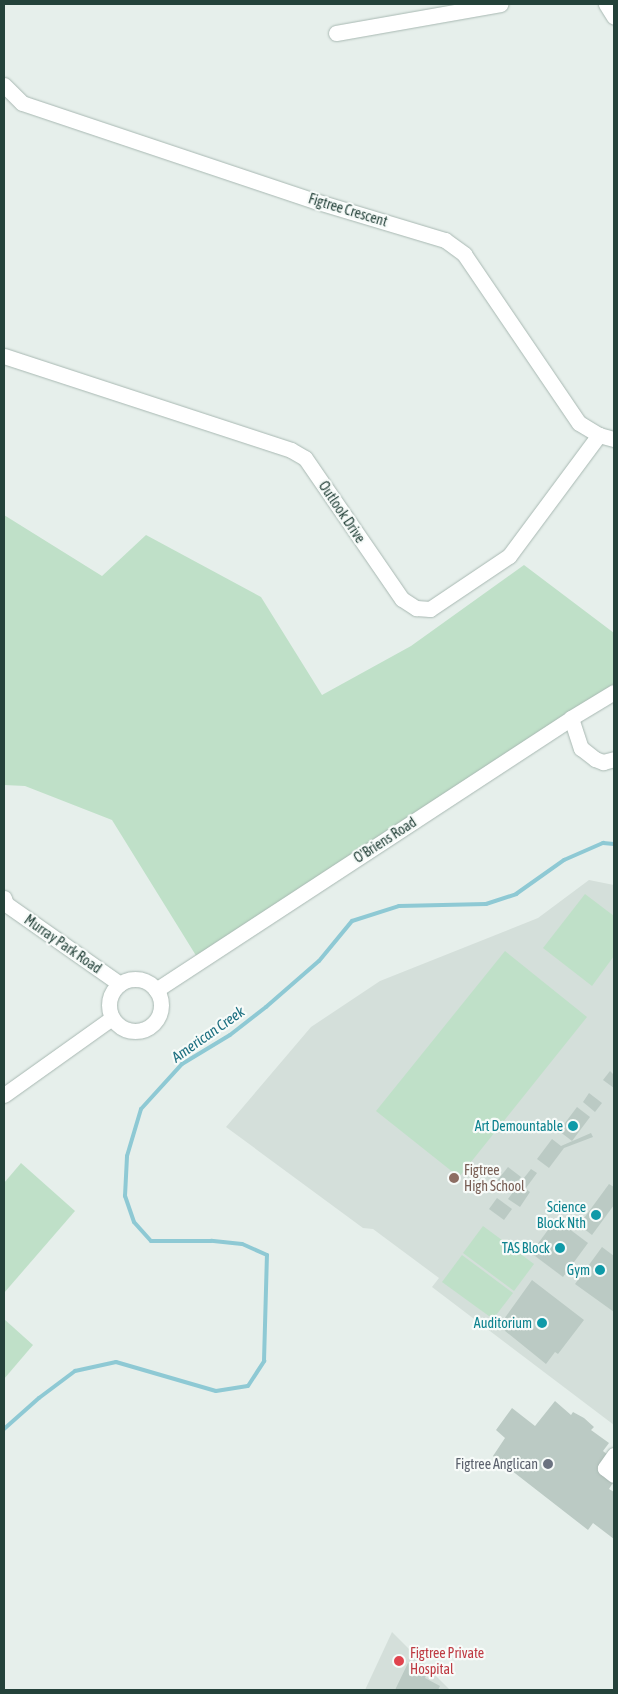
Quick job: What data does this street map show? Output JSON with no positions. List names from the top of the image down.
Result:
{
  "streets": {
    "street": [
      "Figtree Crescent",
      "Outlook Drive",
      "O'Briens Road",
      "Murray Park Road"
    ]
  },
  "crossings": [
    ["Figtree Crescent", "Outlook Drive"],
    ["O'Briens Road", "Murray Park Road"]
  ],
  "water": ["American Creek"],
  "places": [
    "Art Demountable",
    "Figtree High School",
    "Science Block Nth",
    "TAS Block",
    "Gym",
    "Auditorium",
    "Figtree Anglican",
    "Figtree Private Hospital"
  ]
}
